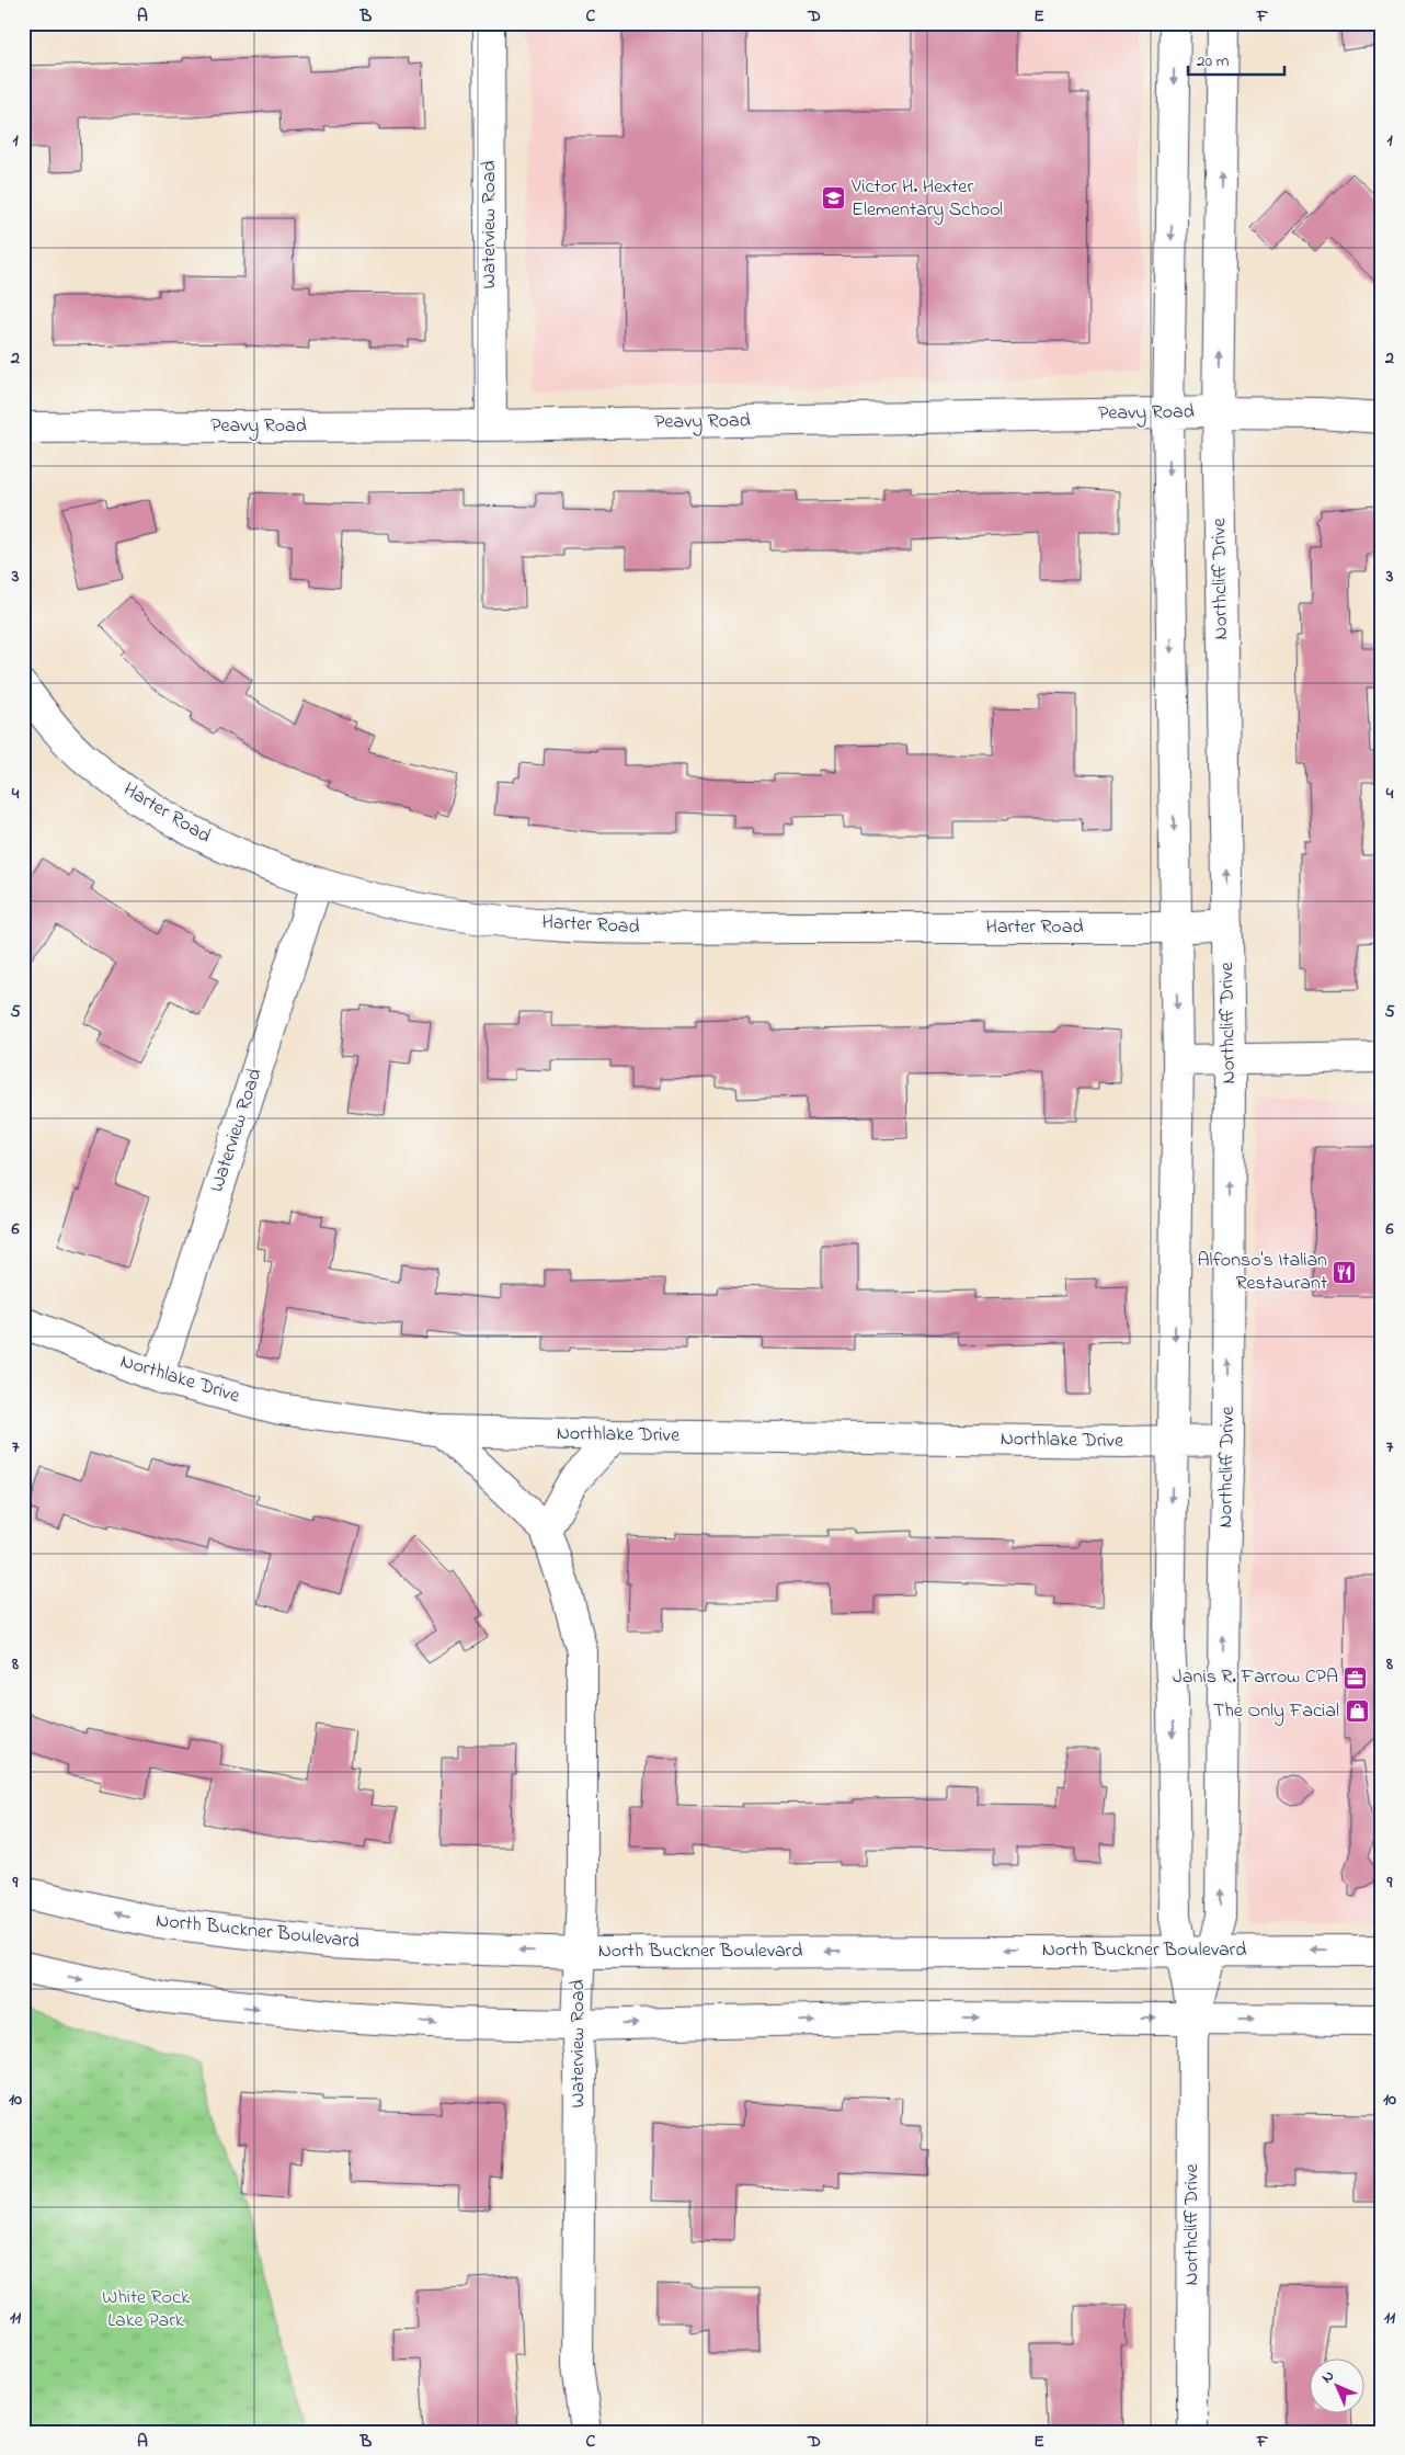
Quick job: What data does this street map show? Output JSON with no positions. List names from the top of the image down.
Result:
{
  "streets": {
    "street": [
      "Waterview Road",
      "Peavy Road",
      "Northcliff Drive",
      "Harter Road",
      "Northlake Drive",
      "North Buckner Boulevard"
    ]
  },
  "crossings": [
    ["Waterview Road", "Peavy Road"],
    ["Waterview Road", "Harter Road"],
    ["Waterview Road", "Northlake Drive"],
    ["Waterview Road", "North Buckner Boulevard"],
    ["Peavy Road", "Northcliff Drive"],
    ["Northcliff Drive", "Harter Road"],
    ["Northcliff Drive", "Northlake Drive"],
    ["Northcliff Drive", "North Buckner Boulevard"]
  ],
  "parks": ["White Rock Lake Park"],
  "places": {
    "school or university": ["Victor H. Hexter Elementary School"],
    "restaurant": ["Alfonso's Italian Restaurant"],
    "office": ["Janis R. Farrow CPA"],
    "shop": ["The Only Facial"]
  },
  "scale_bar": "20 m",
  "north": "top left",
  "grid": {
    "columns": [
      "A",
      "B",
      "C",
      "D",
      "E",
      "F"
    ],
    "rows": [
      "1",
      "2",
      "3",
      "4",
      "5",
      "6",
      "7",
      "8",
      "9",
      "10",
      "11"
    ]
  }
}
